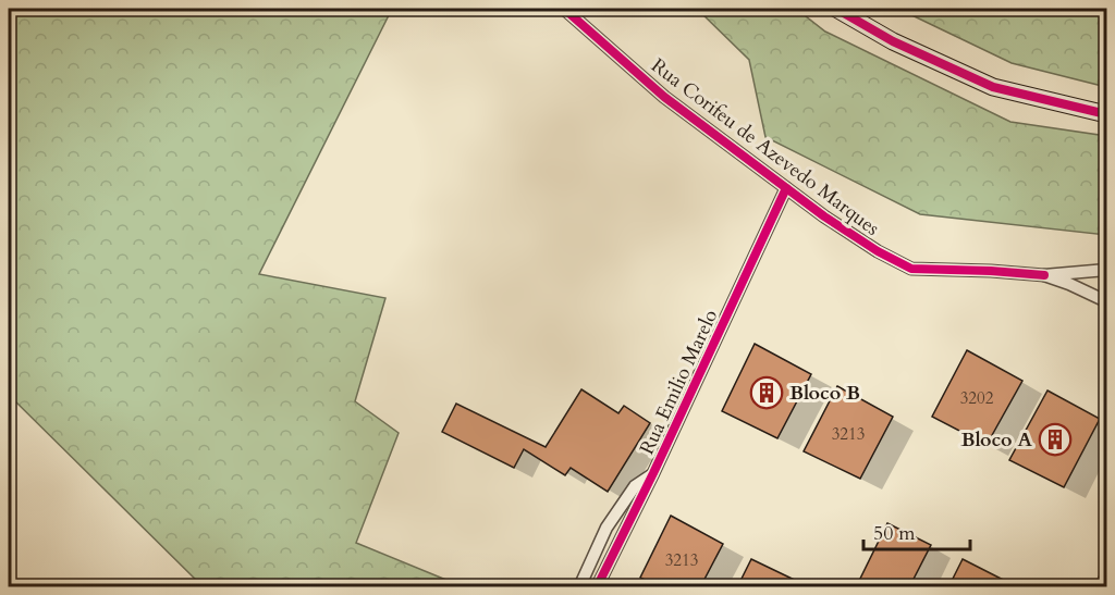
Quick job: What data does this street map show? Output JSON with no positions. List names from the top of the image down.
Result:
{
  "streets": {
    "street": ["Rua Corifeu de Azevedo Marques", "Rua Emilio Marelo"]
  },
  "crossings": [
    ["Rua Corifeu de Azevedo Marques", "Rua Emilio Marelo"]
  ],
  "places": {
    "building": ["Bloco B", "Bloco A"]
  },
  "house_numbers": ["3202", "3213", "3213"],
  "scale_bar": "50 m"
}
